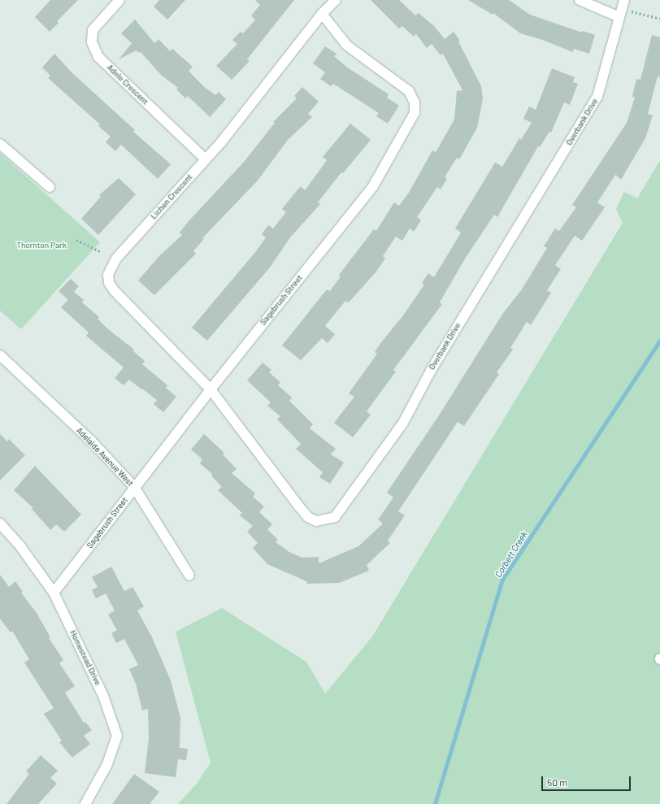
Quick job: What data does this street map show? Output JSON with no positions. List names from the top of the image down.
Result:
{
  "streets": {
    "street": [
      "Adele Crescent",
      "Overbank Drive",
      "Lichen Crescent",
      "Sagebrush Street",
      "Adelaide Avenue West",
      "Homestead Drive"
    ]
  },
  "crossings": [
    ["Adele Crescent", "Lichen Crescent"],
    ["Overbank Drive", "Lichen Crescent"],
    ["Overbank Drive", "Sagebrush Street"],
    ["Lichen Crescent", "Sagebrush Street"],
    ["Sagebrush Street", "Adelaide Avenue West"],
    ["Sagebrush Street", "Homestead Drive"]
  ],
  "water": ["Corbett Creek"],
  "parks": ["Thornton Park"],
  "scale_bar": "50 m"
}
